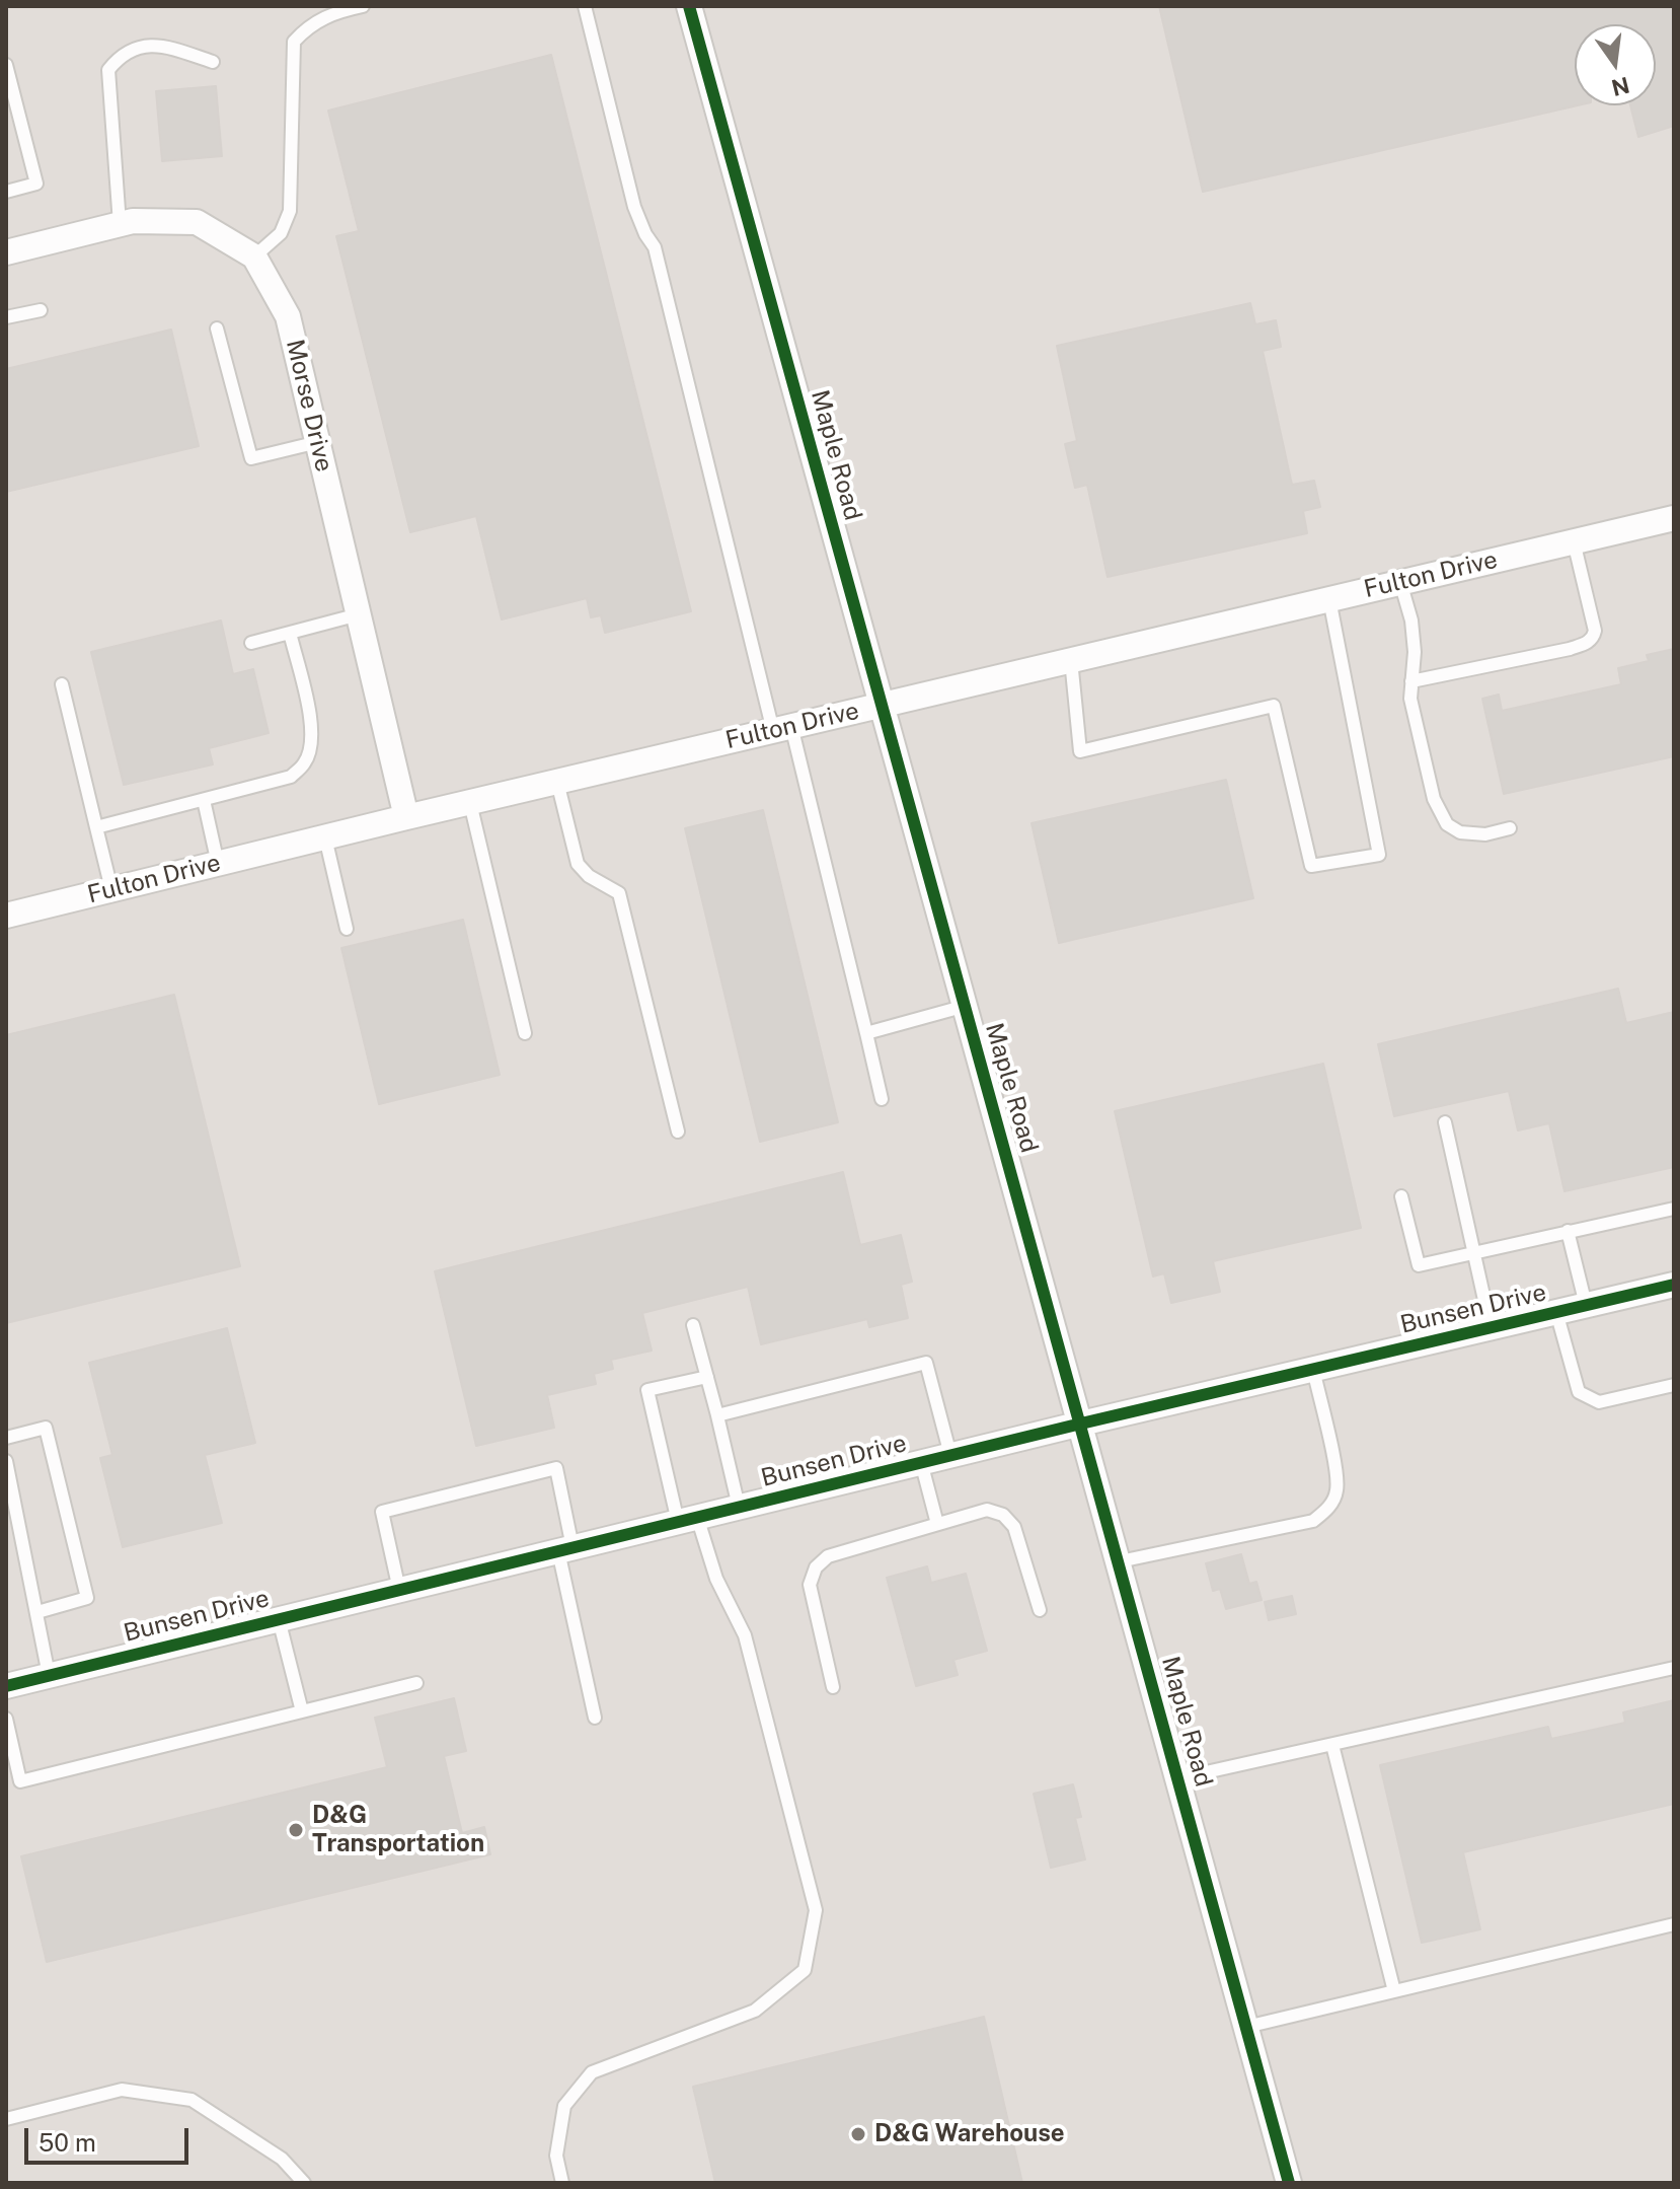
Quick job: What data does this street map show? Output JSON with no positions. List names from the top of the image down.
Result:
{
  "streets": {
    "street": [
      "Morse Drive",
      "Maple Road",
      "Fulton Drive",
      "Bunsen Drive"
    ]
  },
  "crossings": [
    ["Morse Drive", "Fulton Drive"],
    ["Maple Road", "Fulton Drive"],
    ["Maple Road", "Bunsen Drive"]
  ],
  "places": ["D&G Transportation", "D&G Warehouse"],
  "scale_bar": "50 m",
  "north": "bottom"
}
